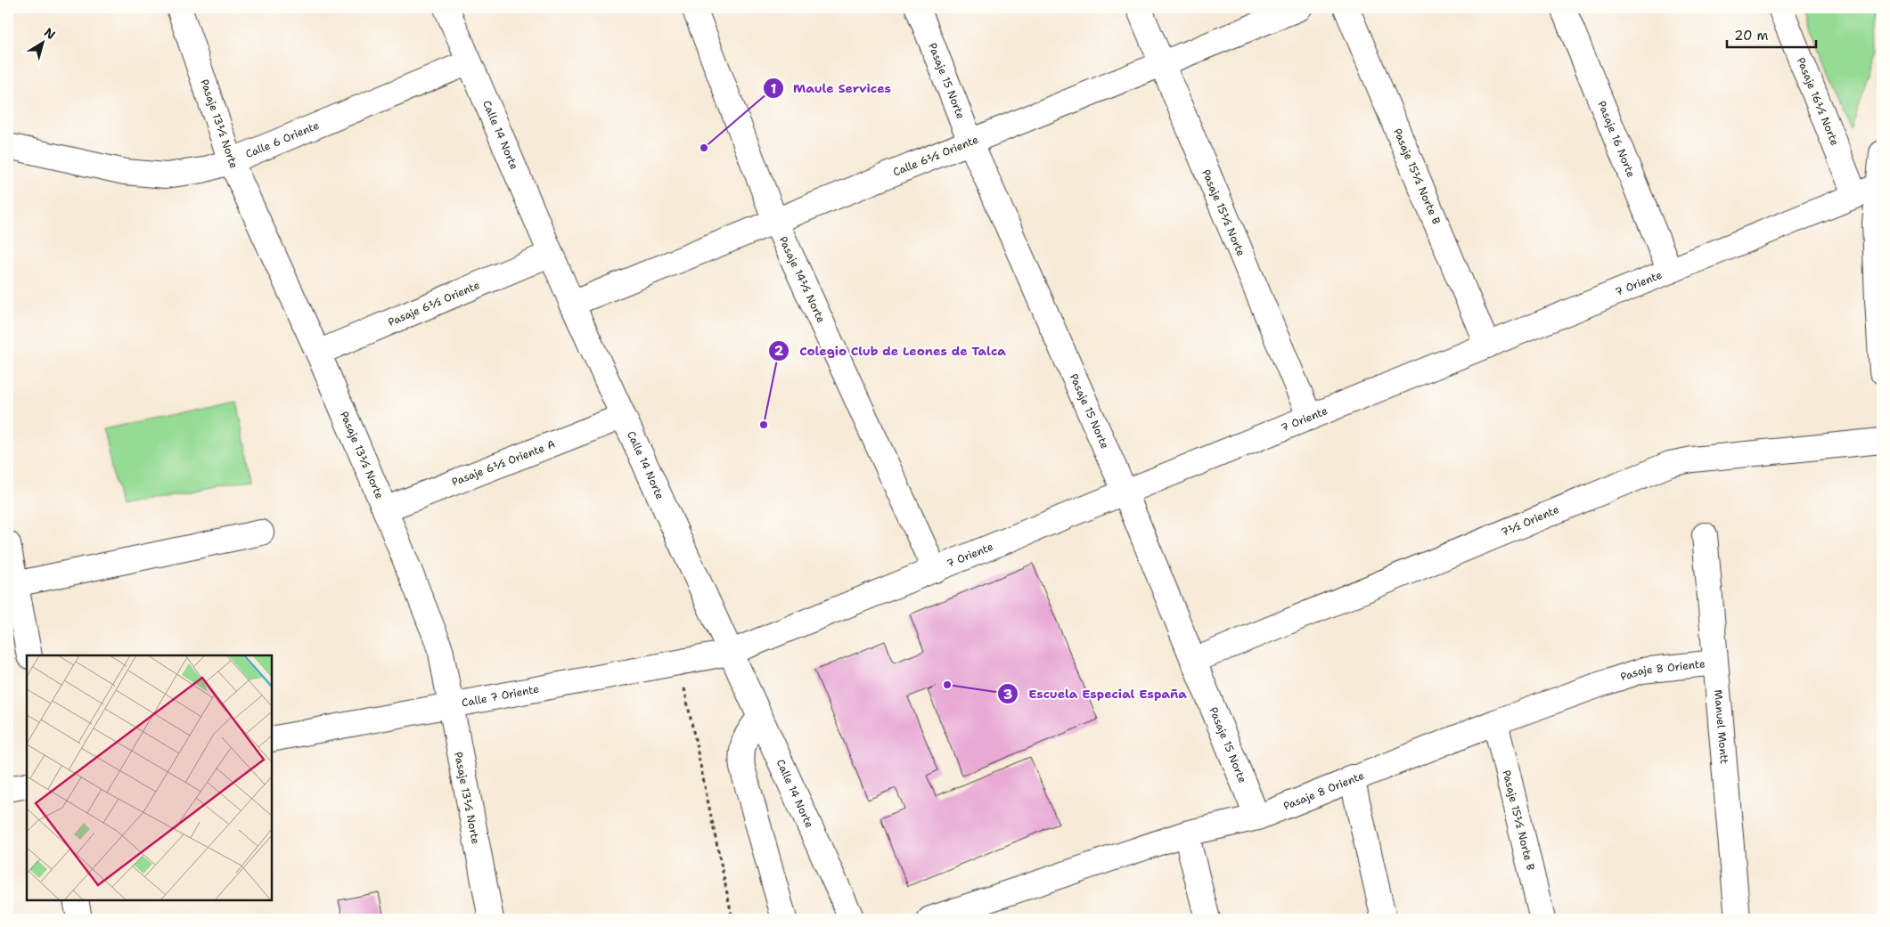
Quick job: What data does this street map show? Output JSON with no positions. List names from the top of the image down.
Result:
{
  "streets": {
    "street": [
      "Pasaje 15 Norte",
      "Pasaje 16½ Norte",
      "Pasaje 13½ Norte",
      "Calle 14 Norte",
      "Pasaje 16 Norte",
      "Calle 6 Oriente",
      "Calle 6½ Oriente",
      "Pasaje 15½ Norte B",
      "Pasaje 15½ Norte",
      "Pasaje 14½ Norte",
      "7 Oriente",
      "Pasaje 6½ Oriente",
      "Pasaje 6½ Oriente A",
      "7½ Oriente",
      "Pasaje 8 Oriente",
      "Calle 7 Oriente",
      "Manuel Montt"
    ]
  },
  "crossings": [
    ["Pasaje 15 Norte", "Calle 6½ Oriente"],
    ["Pasaje 15 Norte", "7 Oriente"],
    ["Pasaje 15 Norte", "7½ Oriente"],
    ["Pasaje 15 Norte", "Pasaje 8 Oriente"],
    ["Pasaje 16½ Norte", "7 Oriente"],
    ["Pasaje 13½ Norte", "Calle 6 Oriente"],
    ["Pasaje 13½ Norte", "Pasaje 6½ Oriente"],
    ["Pasaje 13½ Norte", "Pasaje 6½ Oriente A"],
    ["Pasaje 13½ Norte", "Calle 7 Oriente"],
    ["Calle 14 Norte", "Calle 6 Oriente"],
    ["Calle 14 Norte", "Calle 6½ Oriente"],
    ["Calle 14 Norte", "7 Oriente"],
    ["Calle 14 Norte", "Pasaje 6½ Oriente"],
    ["Calle 14 Norte", "Pasaje 6½ Oriente A"],
    ["Calle 14 Norte", "Calle 7 Oriente"],
    ["Pasaje 16 Norte", "7 Oriente"],
    ["Calle 6½ Oriente", "Pasaje 15½ Norte"],
    ["Calle 6½ Oriente", "Pasaje 14½ Norte"],
    ["Pasaje 15½ Norte B", "7 Oriente"],
    ["Pasaje 15½ Norte B", "Pasaje 8 Oriente"],
    ["Pasaje 15½ Norte", "7 Oriente"],
    ["Pasaje 14½ Norte", "7 Oriente"],
    ["7 Oriente", "Calle 7 Oriente"],
    ["Pasaje 8 Oriente", "Manuel Montt"]
  ],
  "places": ["Maule Services", "Colegio Club de Leones de Talca", "Escuela Especial España"],
  "scale_bar": "20 m",
  "north": "top right"
}
